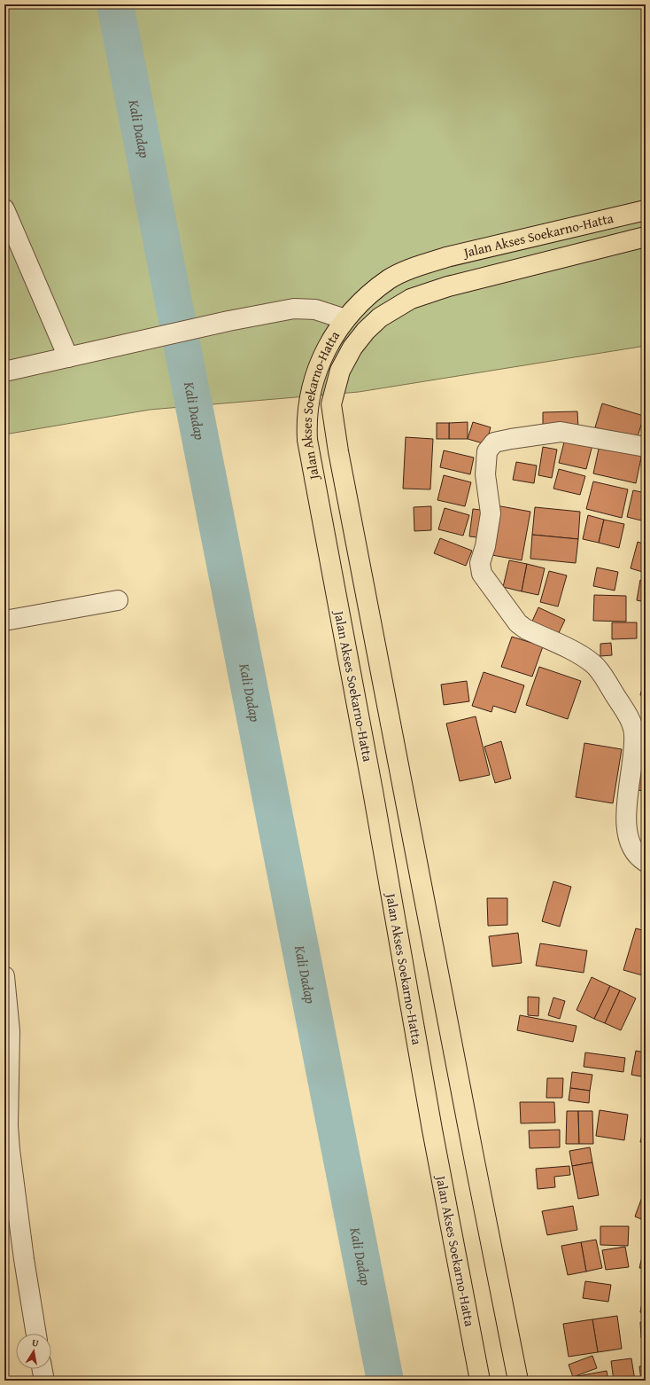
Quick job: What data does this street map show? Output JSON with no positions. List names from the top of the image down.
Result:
{
  "streets": {
    "main road": ["Jalan Akses Soekarno-Hatta"]
  },
  "water": ["Kali Dadap"],
  "north": "top"
}
